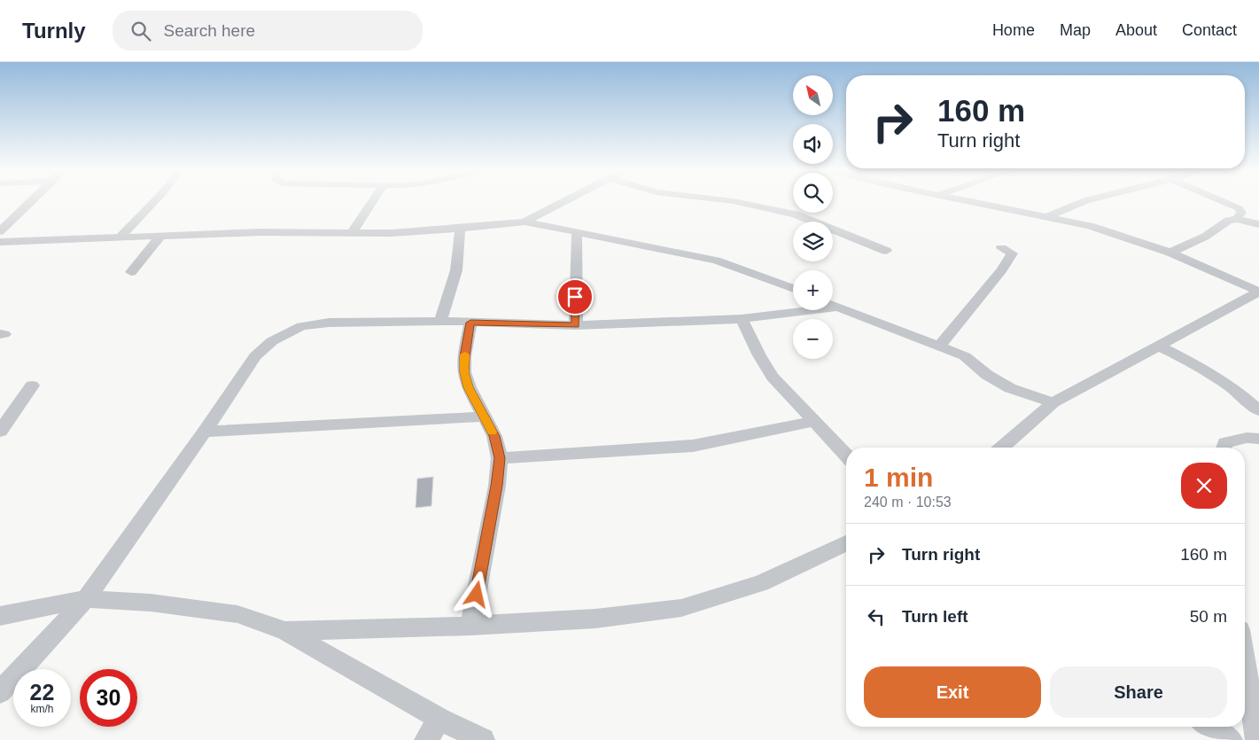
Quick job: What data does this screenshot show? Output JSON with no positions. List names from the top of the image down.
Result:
{
  "north": "top left",
  "page": {
    "header": "Turnly",
    "search": "Search here",
    "nav": [
      "Home",
      "Map",
      "About",
      "Contact"
    ],
    "map_buttons": ["+", "−"],
    "turn": ["160 m", "Turn right"],
    "heading": ["1 min", "240 m · 10:53"],
    "list": [
      {
        "name": "Turn right",
        "value": "160 m"
      },
      {
        "name": "Turn left",
        "value": "50 m"
      }
    ],
    "buttons": ["Exit", "Share"],
    "speed": "22 km/h",
    "limit": "30"
  }
}
